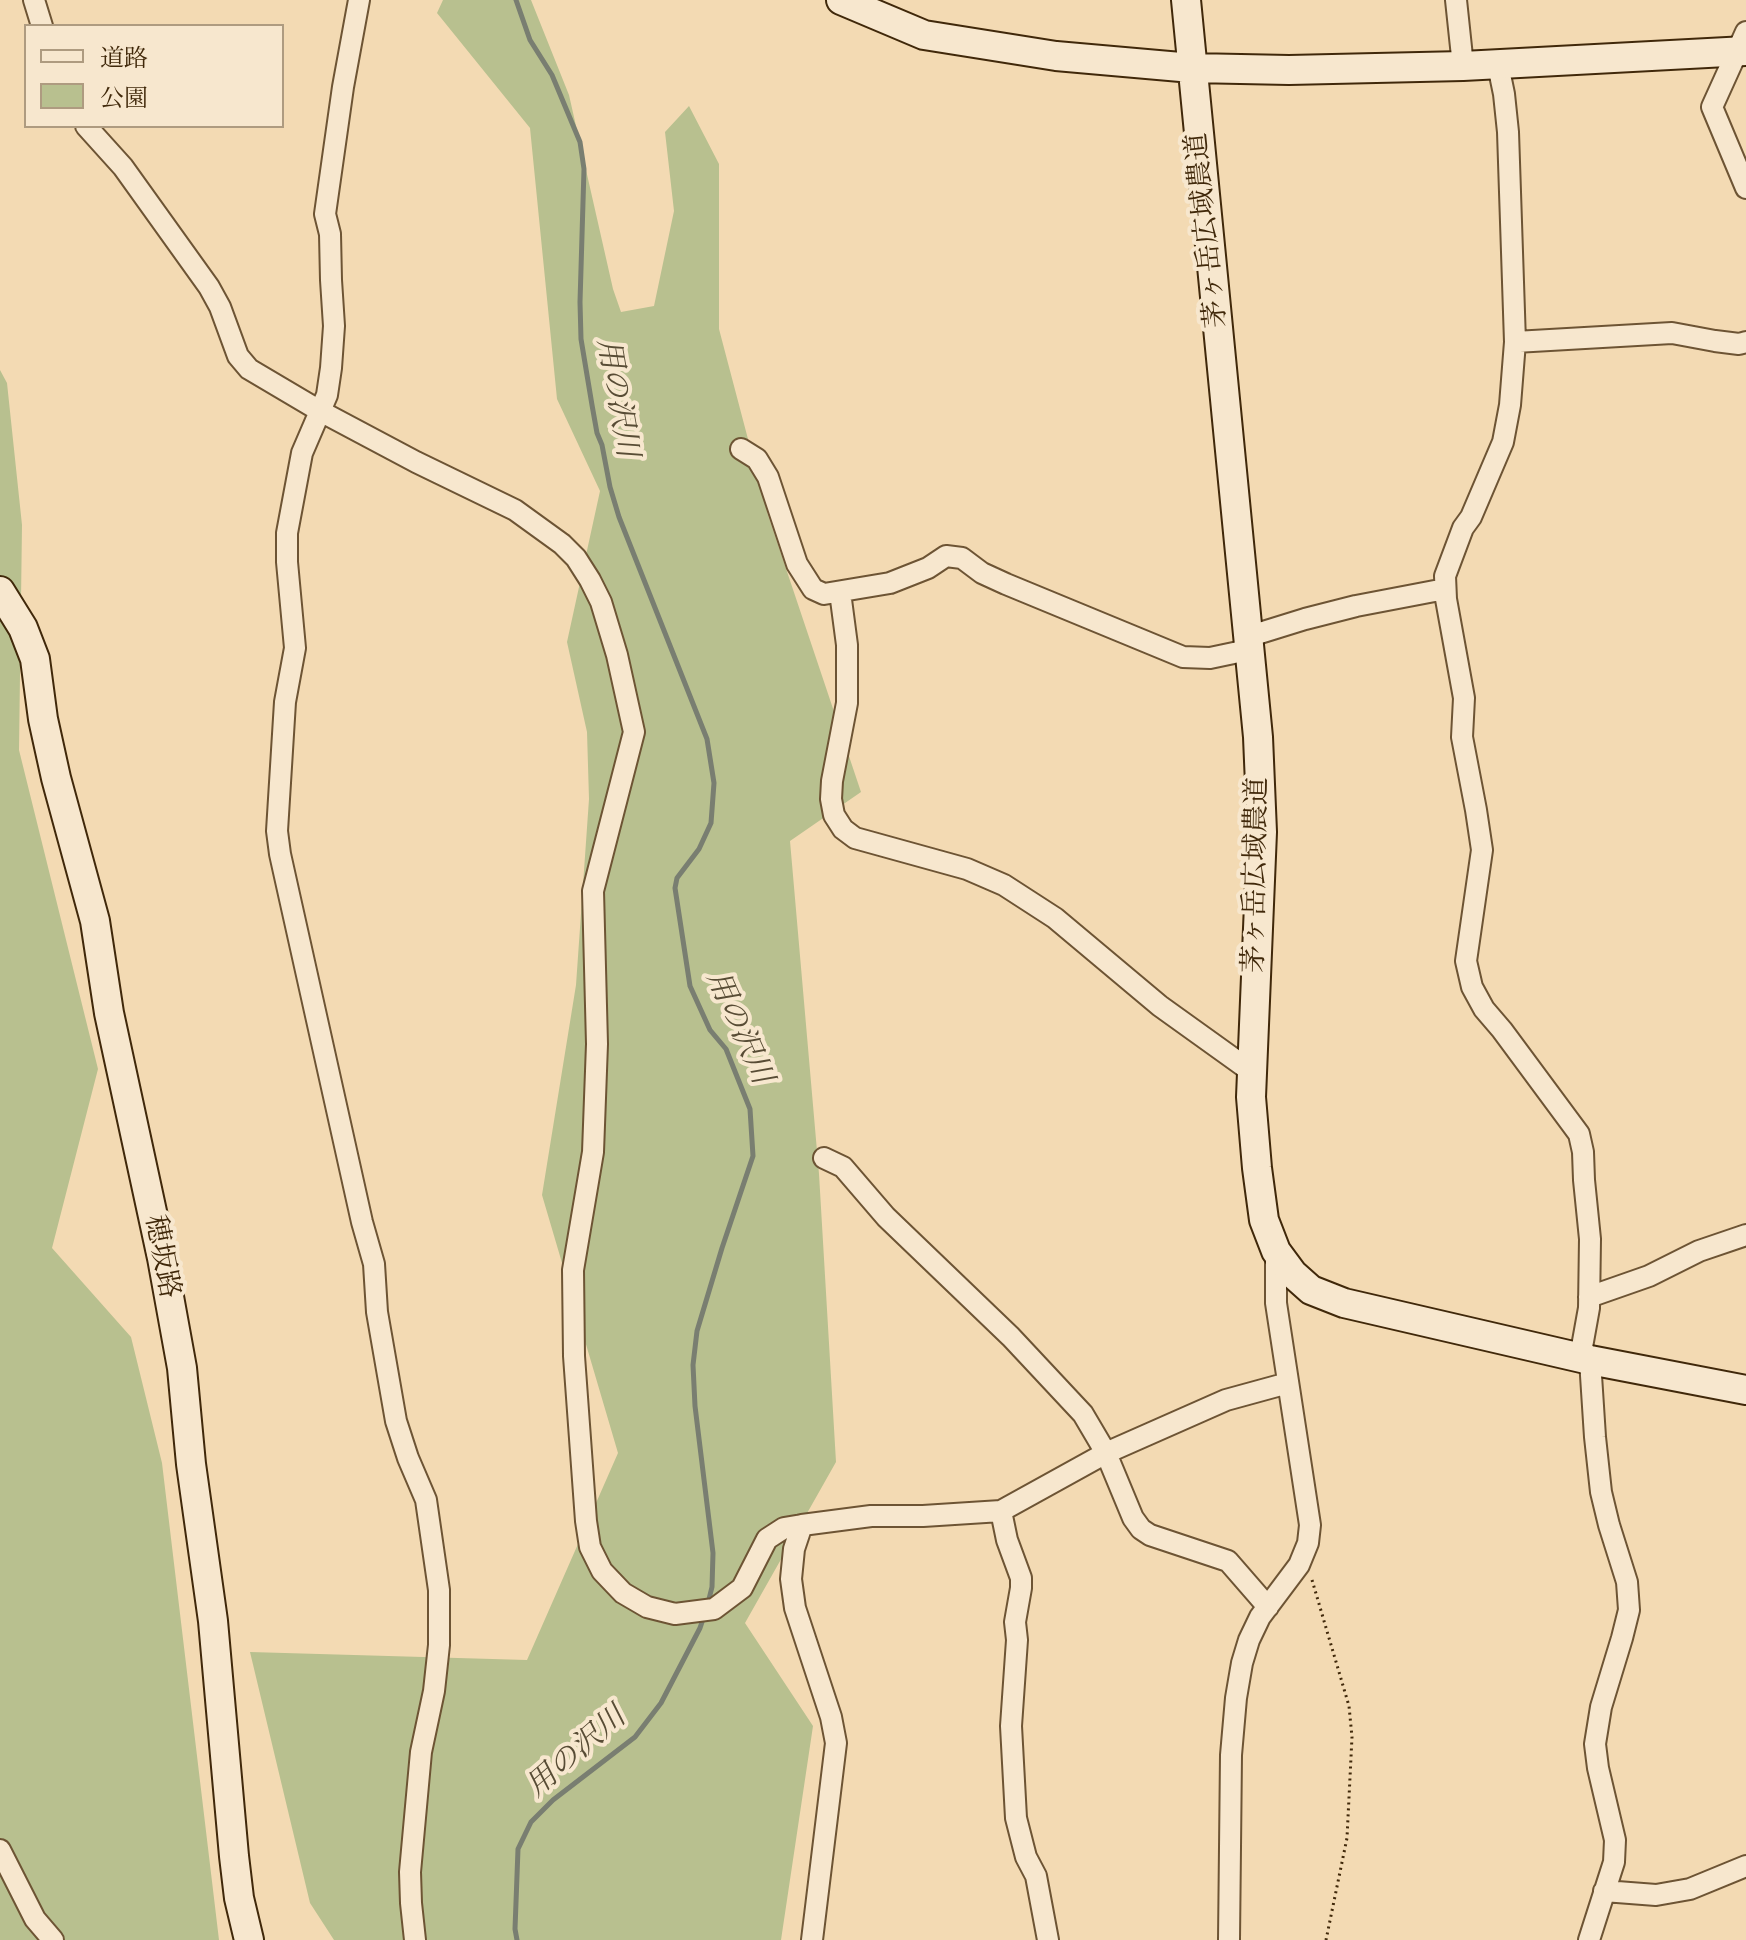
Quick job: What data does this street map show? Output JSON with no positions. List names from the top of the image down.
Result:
{
  "streets": {
    "street": ["茅ヶ岳広域農道", "穂坂路"]
  },
  "water": ["用の沢川"],
  "legend": ["道路", "公園"]
}
